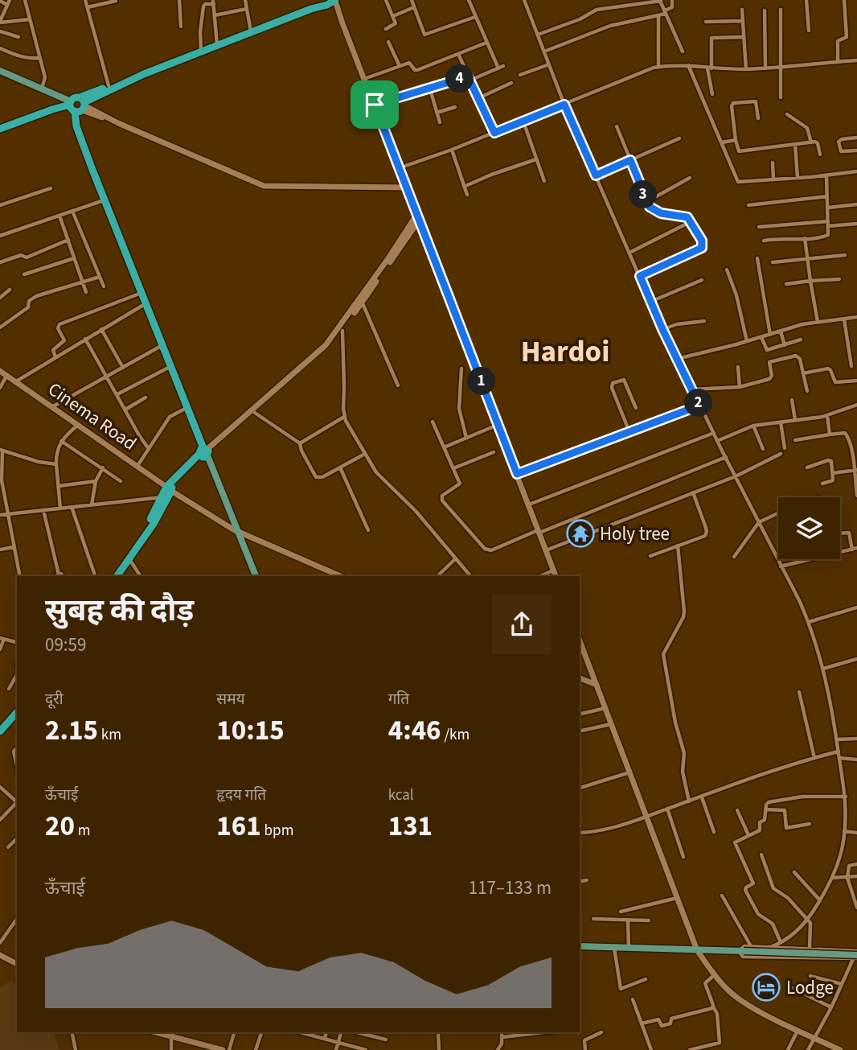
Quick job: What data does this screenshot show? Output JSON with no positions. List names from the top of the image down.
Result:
{
  "streets": {
    "street": ["Cinema Road"]
  },
  "districts": ["Hardoi"],
  "places": {
    "temple": ["Holy tree"],
    "hotel": ["Lodge"]
  },
  "page": {
    "pins": [
      "4",
      "3",
      "1",
      "2"
    ],
    "heading": ["सुबह की दौड़", "09:59"],
    "stats": [
      ["दूरी", "2.15 km"],
      ["समय", "10:15"],
      ["गति", "4:46 /km"],
      ["ऊँचाई", "20 m"],
      ["हृदय गति", "161 bpm"],
      ["kcal", "131"]
    ],
    "chart": ["ऊँचाई", "117–133 m"]
  }
}
